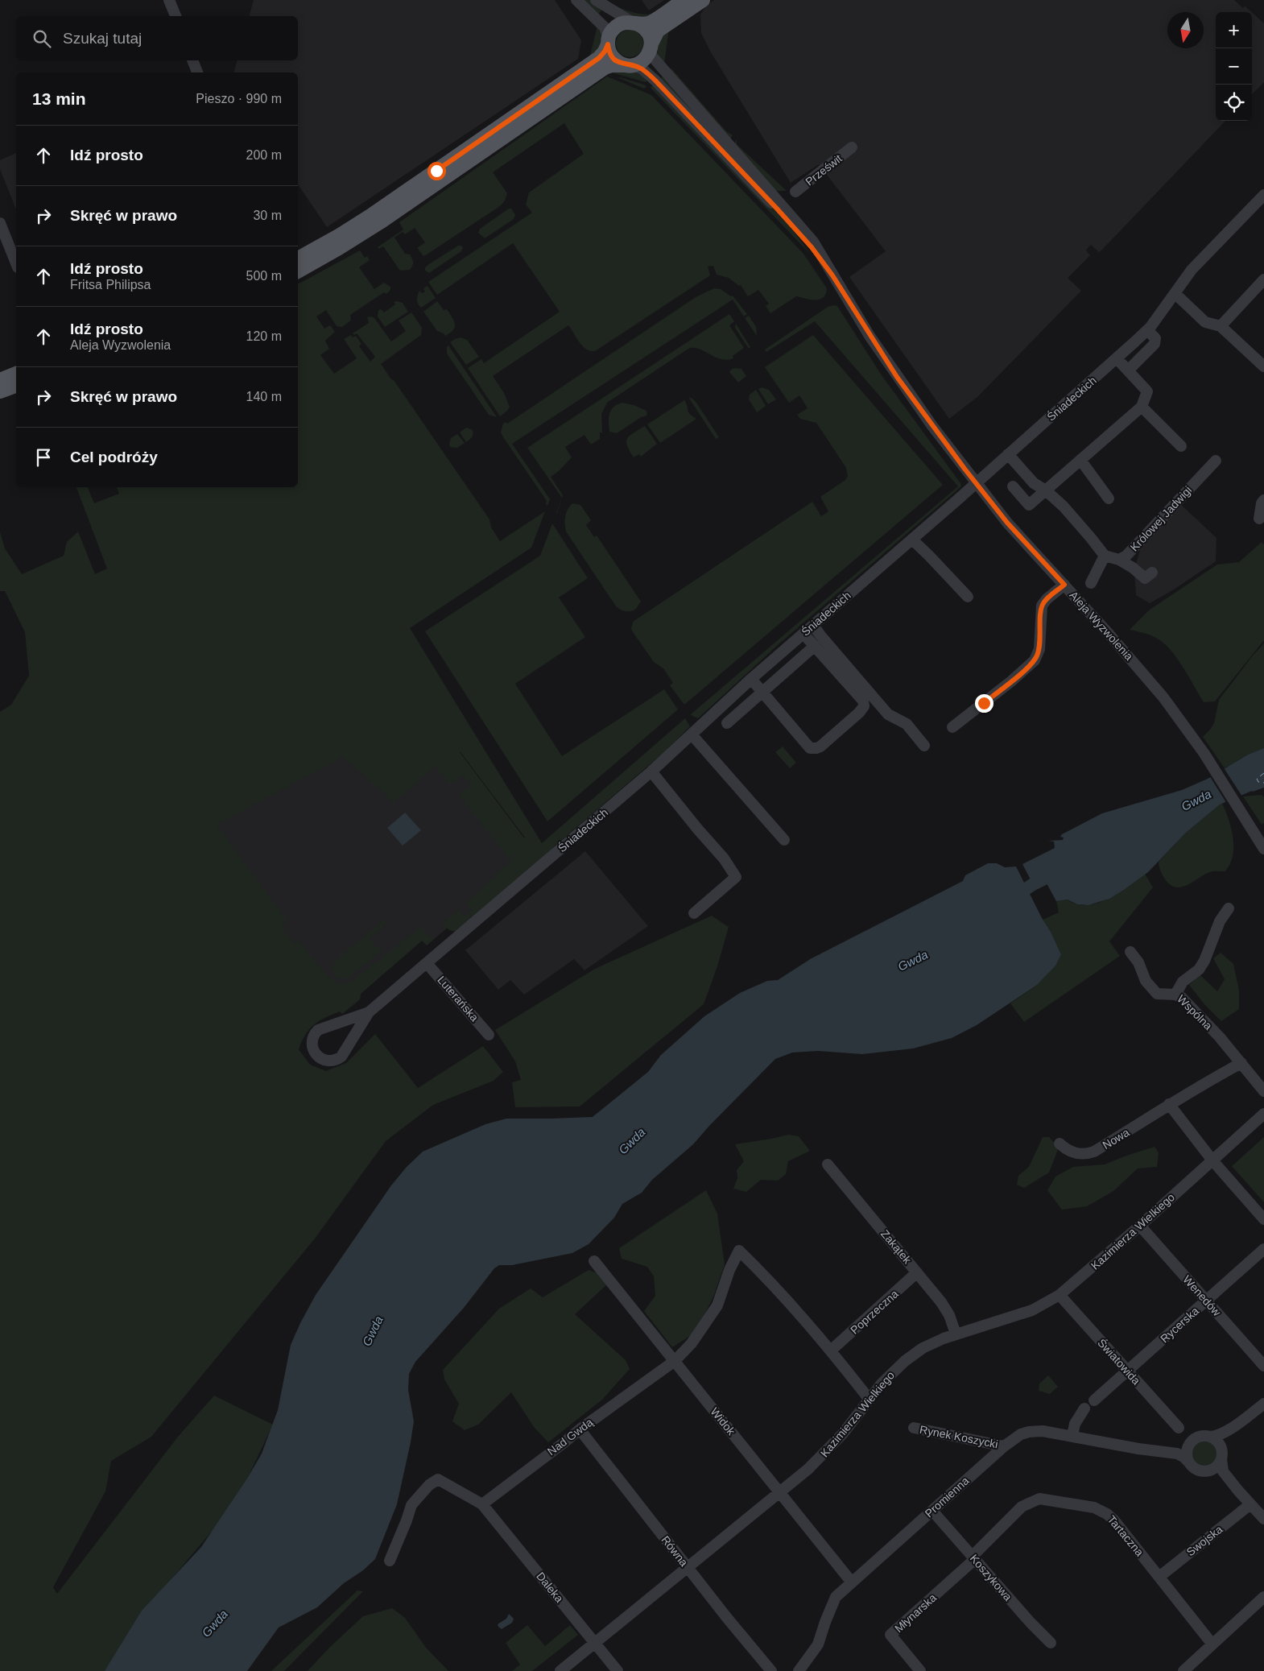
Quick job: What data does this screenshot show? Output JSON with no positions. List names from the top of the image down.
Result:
{
  "streets": {
    "street": [
      "Prześwit",
      "Śniadeckich",
      "Królowej Jadwigi",
      "Aleja Wyzwolenia",
      "Luterańska",
      "Wspólna",
      "Nowa",
      "Kazimierza Wielkiego",
      "Zakątek",
      "Wenedów",
      "Poprzeczna",
      "Rycerska",
      "Światowida",
      "Widok",
      "Nad Gwdą",
      "Rynek Koszycki",
      "Promienna",
      "Tartaczna",
      "Swojska",
      "Równa",
      "Koszykowa",
      "Daleka",
      "Młynarska"
    ]
  },
  "crossings": [
    ["Śniadeckich", "Aleja Wyzwolenia"],
    ["Śniadeckich", "Luterańska"],
    ["Wspólna", "Nowa"],
    ["Kazimierza Wielkiego", "Zakątek"],
    ["Kazimierza Wielkiego", "Wenedów"],
    ["Kazimierza Wielkiego", "Światowida"],
    ["Kazimierza Wielkiego", "Widok"],
    ["Kazimierza Wielkiego", "Równa"],
    ["Kazimierza Wielkiego", "Daleka"],
    ["Zakątek", "Poprzeczna"],
    ["Wenedów", "Rycerska"],
    ["Poprzeczna", "Nad Gwdą"],
    ["Rycerska", "Światowida"],
    ["Widok", "Nad Gwdą"],
    ["Widok", "Promienna"],
    ["Nad Gwdą", "Równa"],
    ["Nad Gwdą", "Daleka"],
    ["Rynek Koszycki", "Promienna"],
    ["Promienna", "Koszykowa"],
    ["Tartaczna", "Swojska"],
    ["Tartaczna", "Koszykowa"],
    ["Tartaczna", "Młynarska"],
    ["Koszykowa", "Młynarska"]
  ],
  "water": ["Gwda"],
  "north": "bottom",
  "page": {
    "map_buttons": ["+", "−"],
    "search": "Szukaj tutaj",
    "heading": ["13 min", "Pieszo · 990 m"],
    "list": [
      ["Idź prosto", "200 m"],
      ["Skręć w prawo", "30 m"],
      ["Idź prosto", "Fritsa Philipsa", "500 m"],
      ["Idź prosto", "Aleja Wyzwolenia", "120 m"],
      ["Skręć w prawo", "140 m"],
      "Cel podróży"
    ]
  }
}
